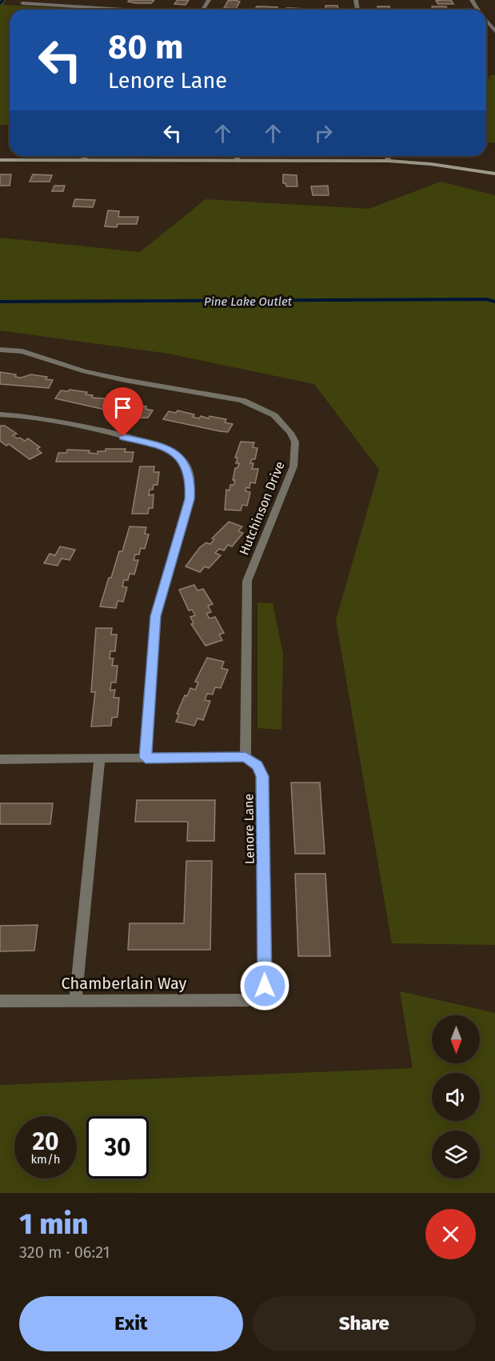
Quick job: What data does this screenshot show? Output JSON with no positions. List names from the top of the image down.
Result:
{
  "streets": {
    "street": ["Hutchinson Drive", "Lenore Lane", "Chamberlain Way"]
  },
  "crossings": [
    ["Hutchinson Drive", "Lenore Lane"],
    ["Lenore Lane", "Chamberlain Way"]
  ],
  "water": ["Pine Lake Outlet"],
  "north": "bottom",
  "page": {
    "turn": ["80 m", "Lenore Lane"],
    "speed": "20 km/h",
    "limit": "30",
    "heading": ["1 min", "320 m · 06:21"],
    "buttons": ["Exit", "Share"]
  }
}
